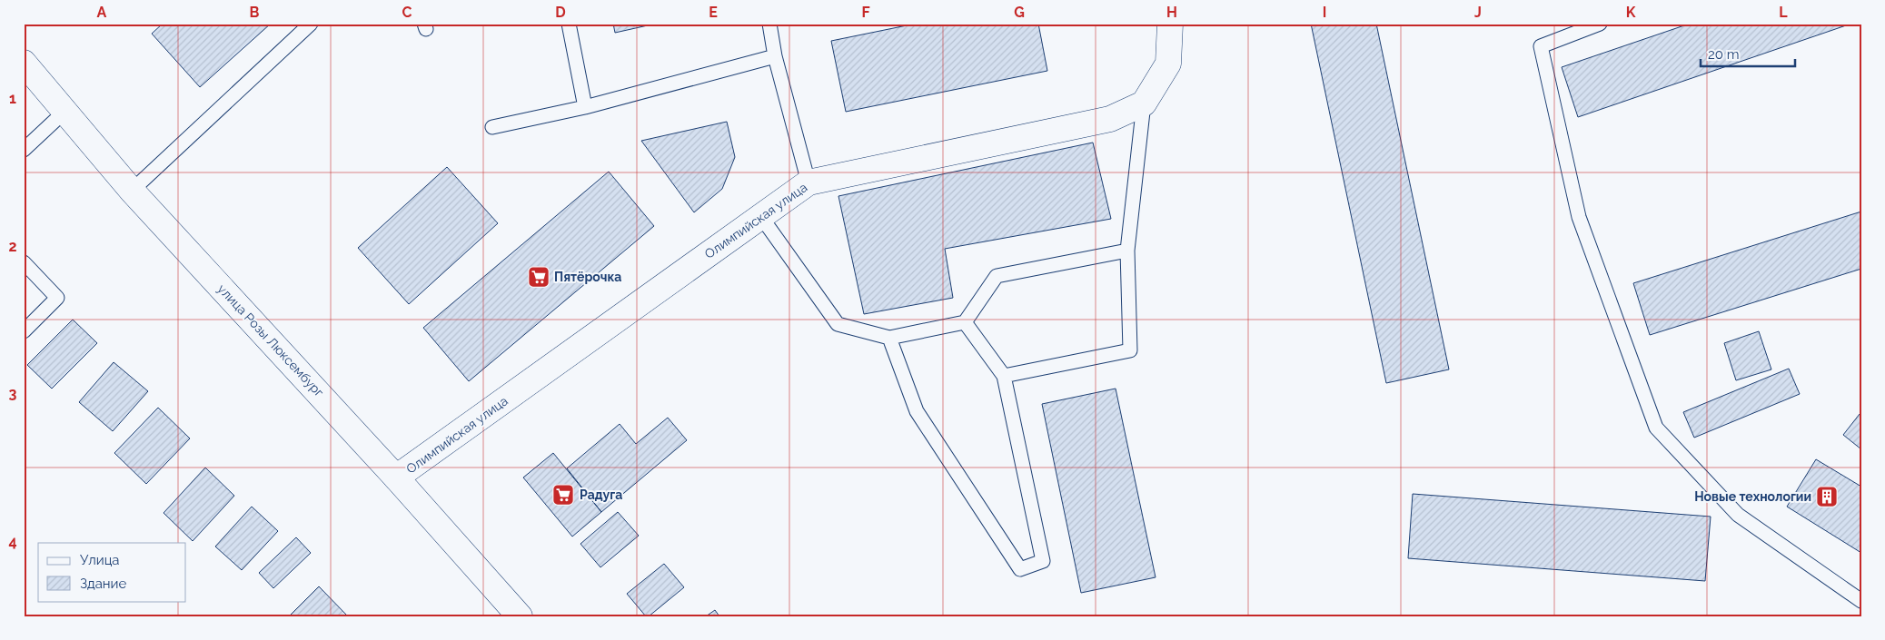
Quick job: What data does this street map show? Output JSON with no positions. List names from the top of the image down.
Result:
{
  "streets": {
    "street": ["Олимпийская улица", "улица Розы Люксембург"]
  },
  "crossings": [
    ["Олимпийская улица", "улица Розы Люксембург"]
  ],
  "places": {
    "supermarket": ["Пятёрочка", "Радуга"],
    "building": ["Новые технологии"]
  },
  "legend": ["Улица", "Здание"],
  "scale_bar": "20 m",
  "grid": {
    "columns": [
      "A",
      "B",
      "C",
      "D",
      "E",
      "F",
      "G",
      "H",
      "I",
      "J",
      "K",
      "L"
    ],
    "rows": [
      "1",
      "2",
      "3",
      "4"
    ]
  }
}
